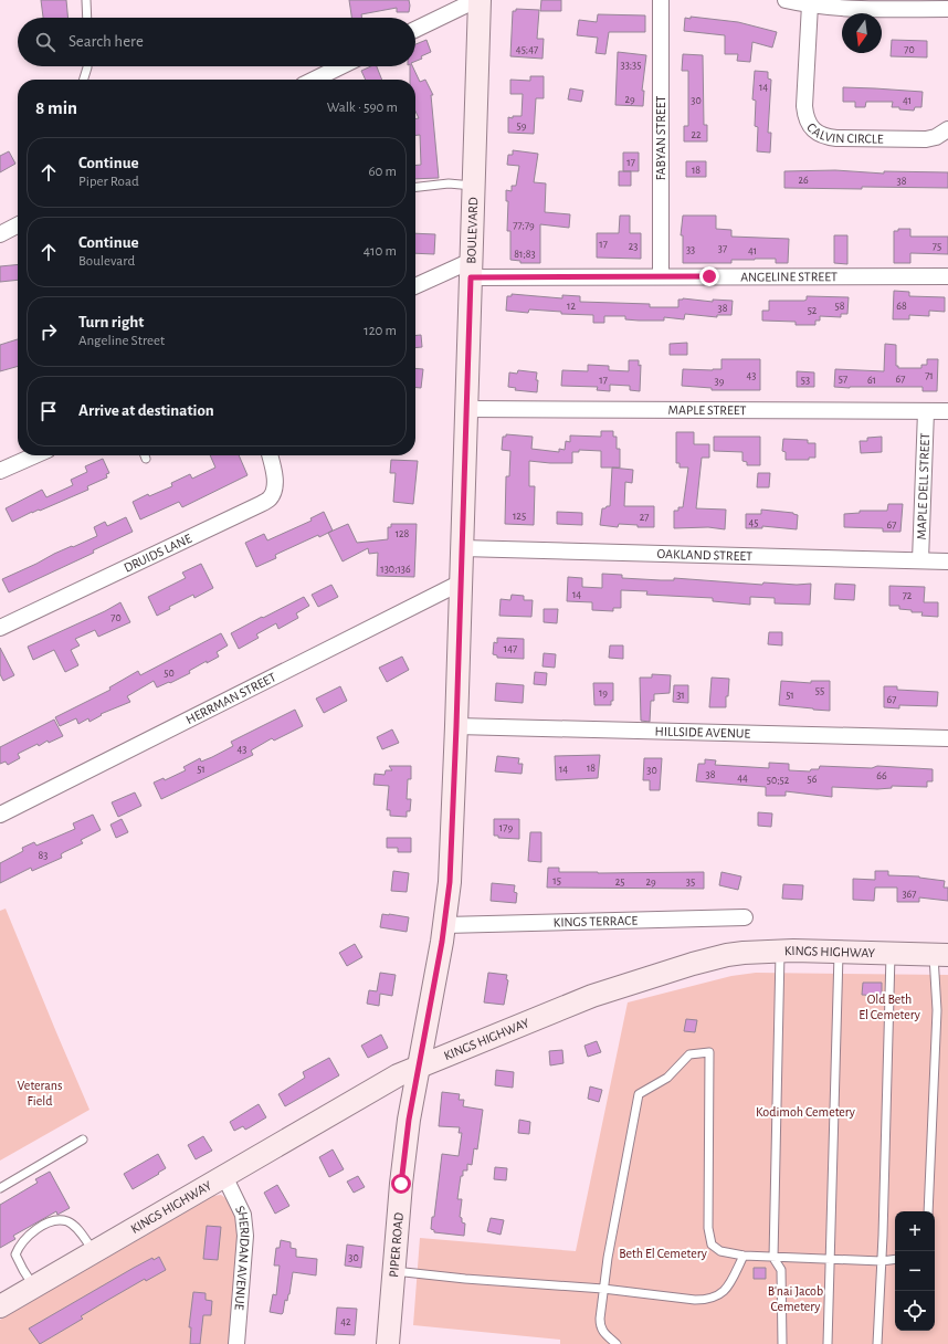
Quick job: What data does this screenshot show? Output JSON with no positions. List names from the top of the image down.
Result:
{
  "streets": {
    "main road": ["BOULEVARD", "KINGS HIGHWAY", "PIPER ROAD"],
    "street": [
      "CALVIN CIRCLE",
      "FABYAN STREET",
      "ANGELINE STREET",
      "MAPLE STREET",
      "MAPLE DELL STREET",
      "DRUIDS LANE",
      "OAKLAND STREET",
      "HERRMAN STREET",
      "HILLSIDE AVENUE",
      "KINGS TERRACE",
      "SHERIDAN AVENUE"
    ]
  },
  "crossings": [
    ["FABYAN STREET", "ANGELINE STREET"],
    ["BOULEVARD", "ANGELINE STREET"],
    ["BOULEVARD", "MAPLE STREET"],
    ["BOULEVARD", "OAKLAND STREET"],
    ["BOULEVARD", "HERRMAN STREET"],
    ["BOULEVARD", "HILLSIDE AVENUE"],
    ["BOULEVARD", "KINGS TERRACE"],
    ["BOULEVARD", "KINGS HIGHWAY"],
    ["BOULEVARD", "PIPER ROAD"],
    ["MAPLE STREET", "MAPLE DELL STREET"],
    ["MAPLE DELL STREET", "OAKLAND STREET"],
    ["KINGS HIGHWAY", "PIPER ROAD"],
    ["KINGS HIGHWAY", "SHERIDAN AVENUE"]
  ],
  "parks": [
    "Old Beth El Cemetery",
    "Veterans Field",
    "Kodimoh Cemetery",
    "Beth El Cemetery",
    "B'nai Jacob Cemetery"
  ],
  "house_numbers": [
    "45;47",
    "70",
    "33;35",
    "14",
    "29",
    "30",
    "41",
    "59",
    "22",
    "17",
    "18",
    "26",
    "38",
    "77;79",
    "17",
    "23",
    "75",
    "37",
    "33",
    "41",
    "81;83",
    "12",
    "58",
    "68",
    "38",
    "52",
    "43",
    "71",
    "57",
    "67",
    "17",
    "53",
    "61",
    "39",
    "125",
    "27",
    "45",
    "67",
    "128",
    "130;136",
    "14",
    "72",
    "70",
    "147",
    "50",
    "55",
    "19",
    "31",
    "51",
    "67",
    "43",
    "18",
    "51",
    "14",
    "30",
    "38",
    "66",
    "44",
    "56",
    "50;52",
    "179",
    "83",
    "15",
    "25",
    "29",
    "35",
    "367",
    "30",
    "42"
  ],
  "north": "bottom",
  "page": {
    "search": "Search here",
    "heading": ["8 min", "Walk · 590 m"],
    "list": [
      ["Continue", "Piper Road", "60 m"],
      ["Continue", "Boulevard", "410 m"],
      ["Turn right", "Angeline Street", "120 m"],
      "Arrive at destination"
    ],
    "map_buttons": ["+", "−"]
  }
}
